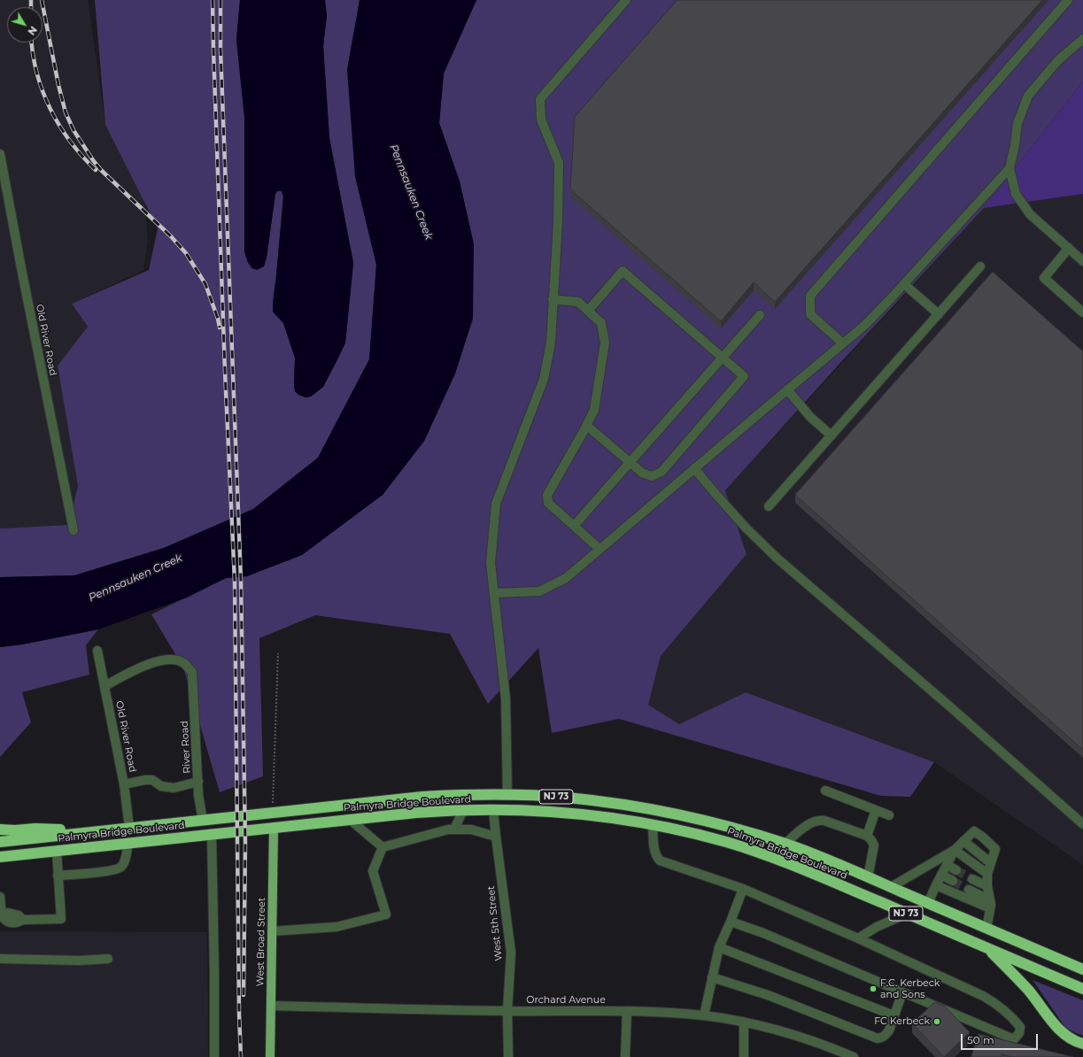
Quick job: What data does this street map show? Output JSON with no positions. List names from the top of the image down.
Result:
{
  "streets": {
    "highway": ["NJ 73", "Palmyra Bridge Boulevard"],
    "main road": ["West Broad Street"],
    "street": [
      "Old River Road",
      "River Road",
      "West 5th Street",
      "Orchard Avenue"
    ]
  },
  "crossings": [
    ["Old River Road", "River Road"],
    ["Old River Road", "Palmyra Bridge Boulevard"],
    ["River Road", "Palmyra Bridge Boulevard"],
    ["Palmyra Bridge Boulevard", "West 5th Street"],
    ["Palmyra Bridge Boulevard", "West Broad Street"],
    ["West 5th Street", "Orchard Avenue"],
    ["West Broad Street", "Orchard Avenue"]
  ],
  "water": ["Pennsauken Creek"],
  "places": ["F.C. Kerbeck and Sons", "FC Kerbeck"],
  "scale_bar": "50 m",
  "north": "bottom right"
}
